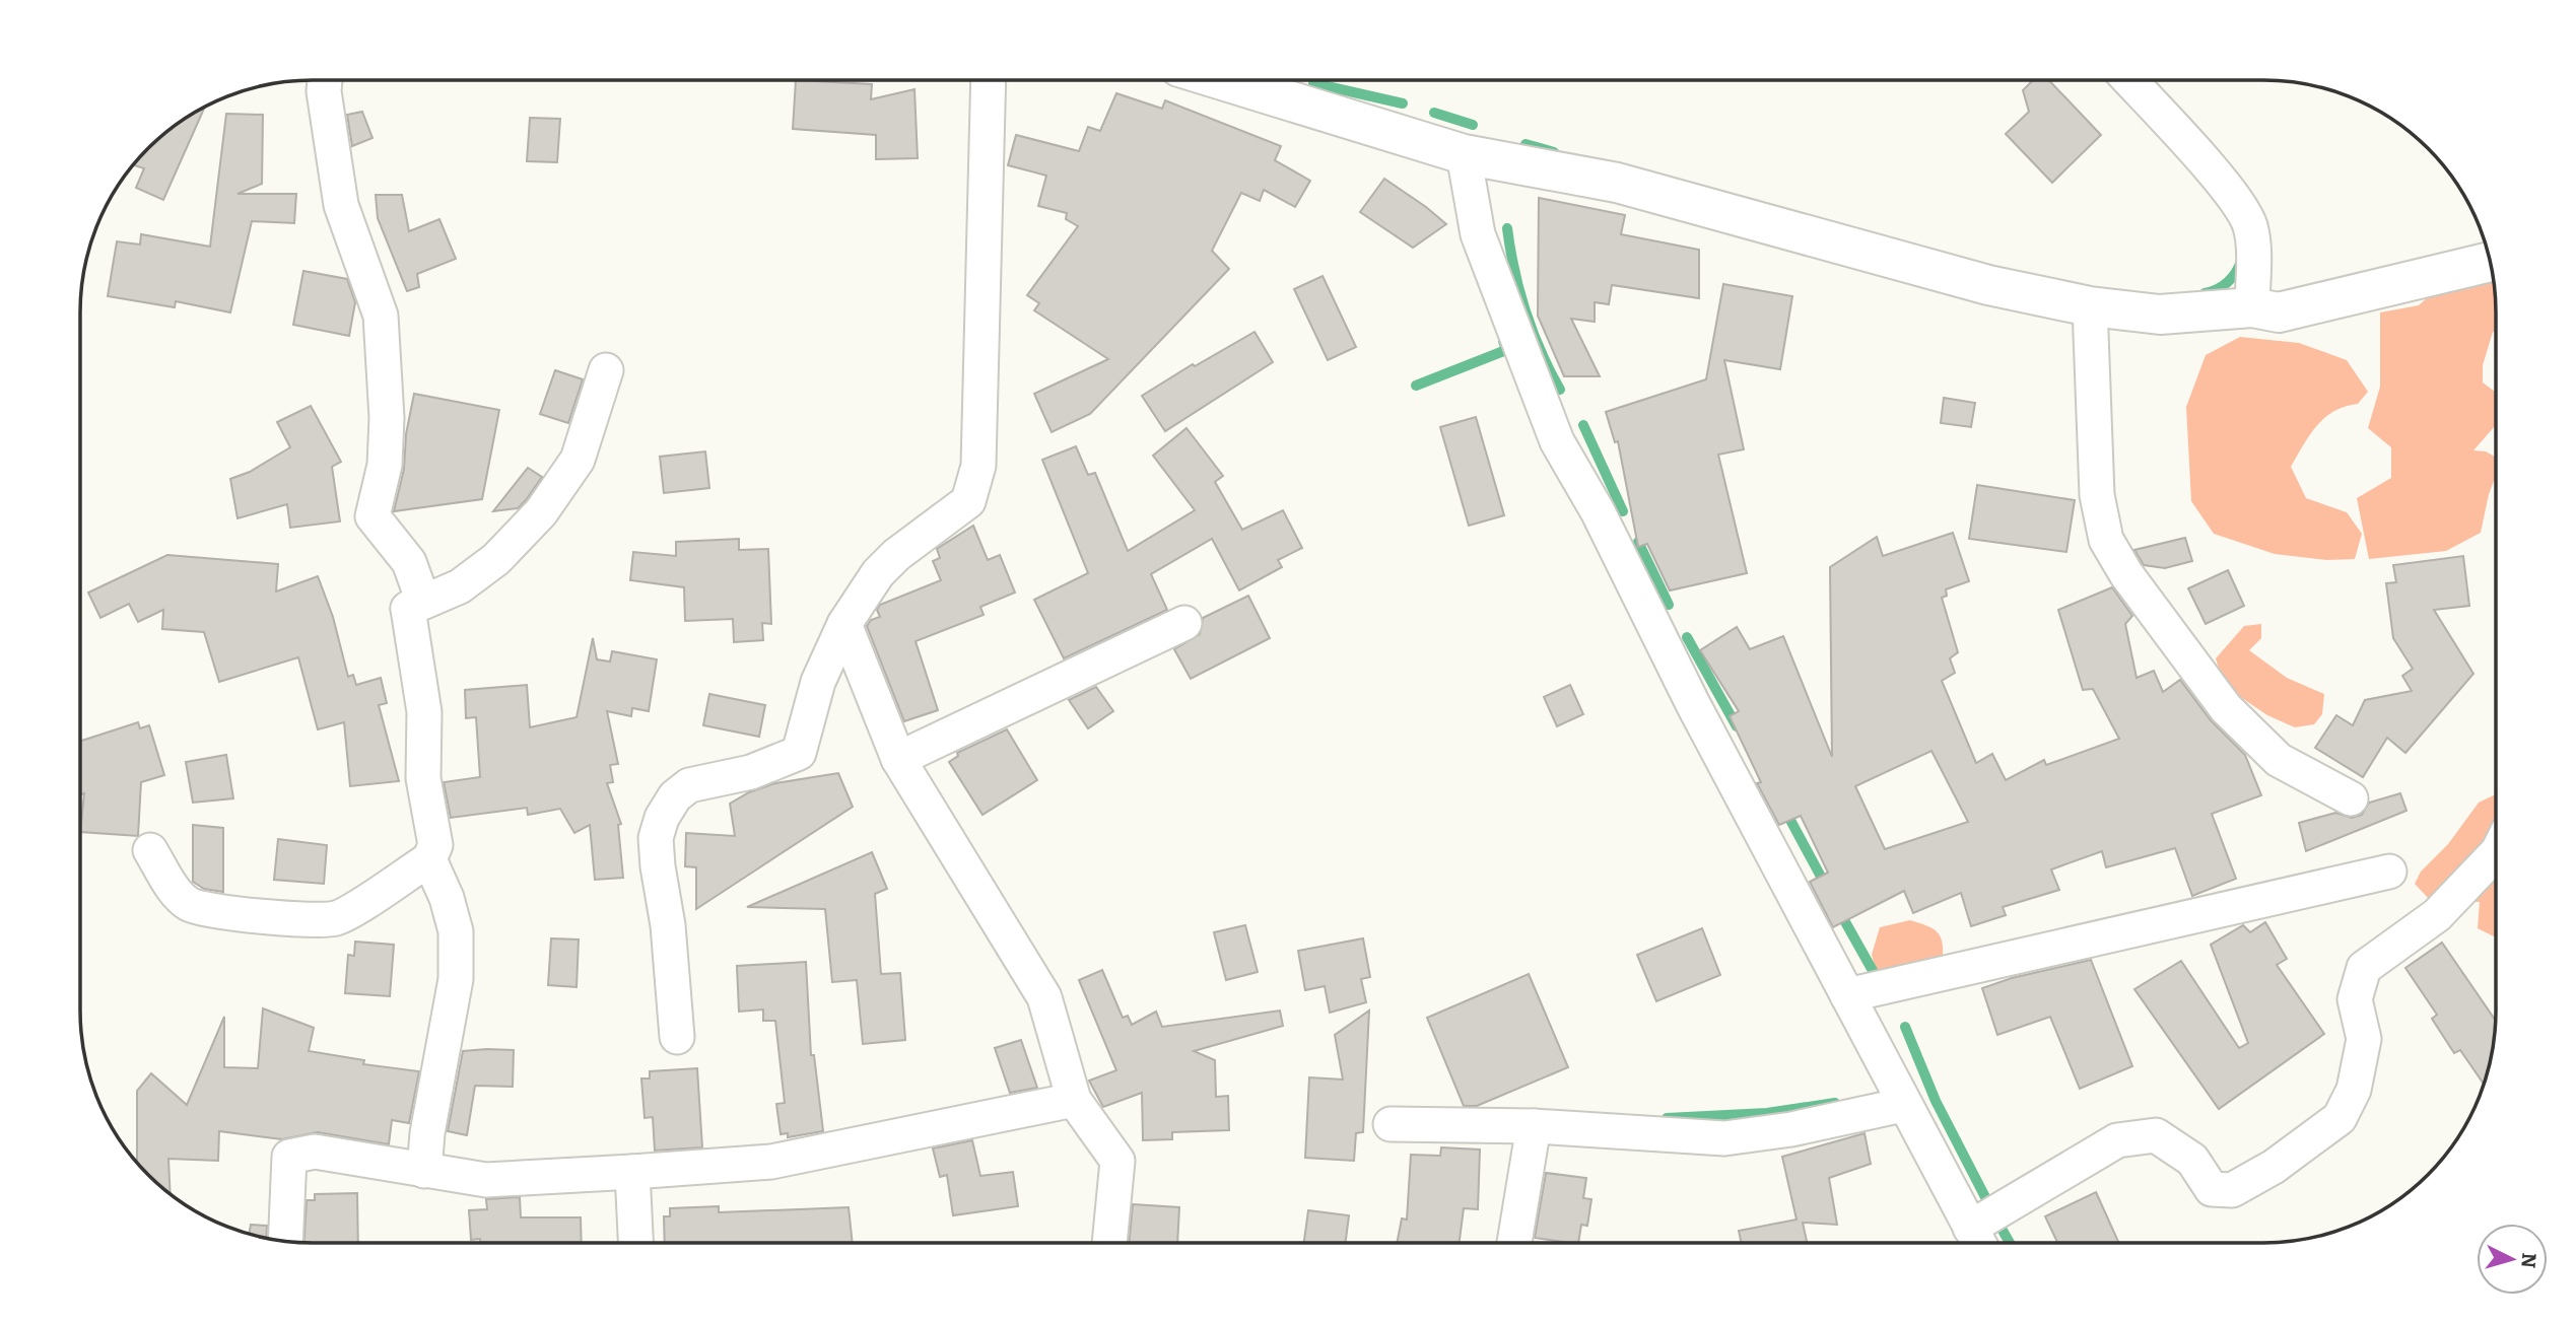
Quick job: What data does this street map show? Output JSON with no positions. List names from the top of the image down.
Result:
{
  "north": "right"
}
